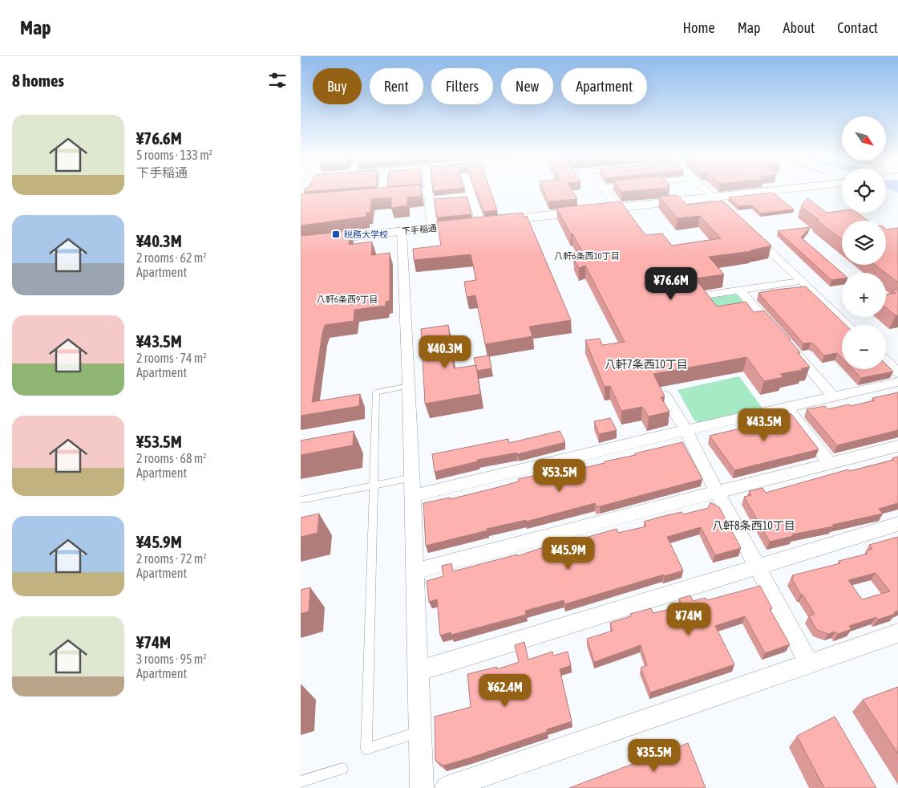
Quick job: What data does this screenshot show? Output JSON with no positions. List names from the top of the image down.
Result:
{
  "streets": {
    "main road": ["下手稲通"]
  },
  "districts": [
    "八軒6条西10丁目",
    "八軒6条西9丁目",
    "八軒7条西10丁目",
    "八軒8条西10丁目"
  ],
  "places": {
    "transit": ["税務大学校"]
  },
  "north": "bottom right",
  "page": {
    "header": "Map",
    "nav": [
      "Home",
      "Map",
      "About",
      "Contact"
    ],
    "heading": "8 homes",
    "chip": [
      "Buy",
      "Rent",
      "Filters",
      "New",
      "Apartment"
    ],
    "list": [
      {
        "name": "¥76.6M",
        "note": "5 rooms · 133 m² · 下手稲通"
      },
      {
        "name": "¥40.3M",
        "note": "2 rooms · 62 m² · Apartment"
      },
      {
        "name": "¥43.5M",
        "note": "2 rooms · 74 m² · Apartment"
      },
      {
        "name": "¥53.5M",
        "note": "2 rooms · 68 m² · Apartment"
      },
      {
        "name": "¥45.9M",
        "note": "2 rooms · 72 m² · Apartment"
      },
      {
        "name": "¥74M",
        "note": "3 rooms · 95 m² · Apartment"
      }
    ],
    "map_buttons": ["+", "−"],
    "price": [
      "¥76.6M",
      "¥40.3M",
      "¥43.5M",
      "¥53.5M",
      "¥45.9M",
      "¥74M",
      "¥62.4M",
      "¥35.5M"
    ]
  }
}
